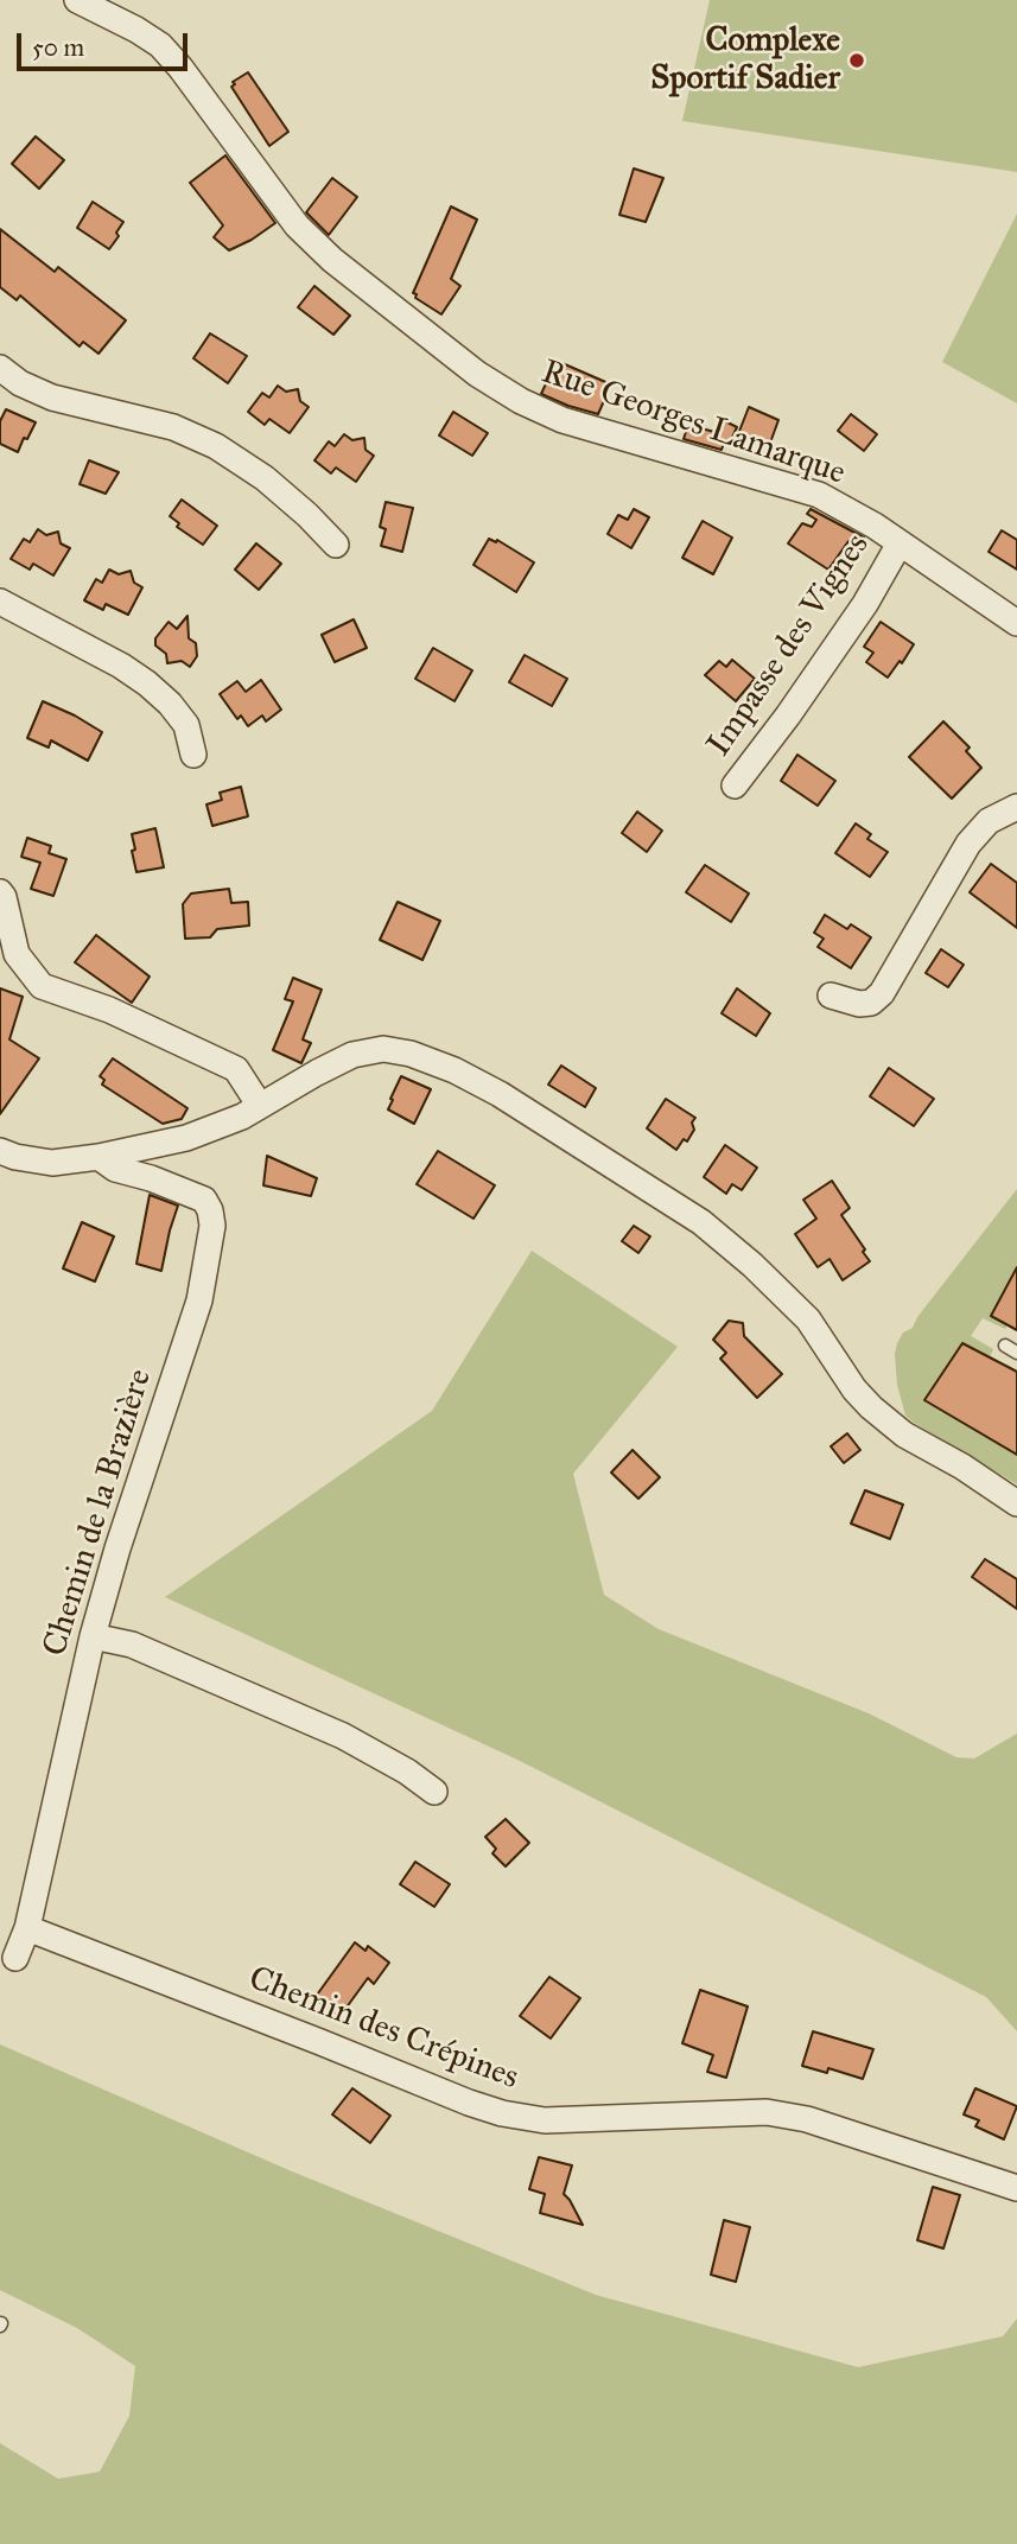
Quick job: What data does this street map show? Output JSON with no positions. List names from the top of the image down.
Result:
{
  "streets": {
    "street": [
      "Rue Georges Lamarque",
      "Impasse des Vignes",
      "Chemin de la Brazière",
      "Chemin des Crépines"
    ]
  },
  "crossings": [
    ["Rue Georges Lamarque", "Impasse des Vignes"],
    ["Chemin de la Brazière", "Chemin des Crépines"]
  ],
  "places": ["Complexe Sportif Sadier"],
  "scale_bar": "50 m"
}
